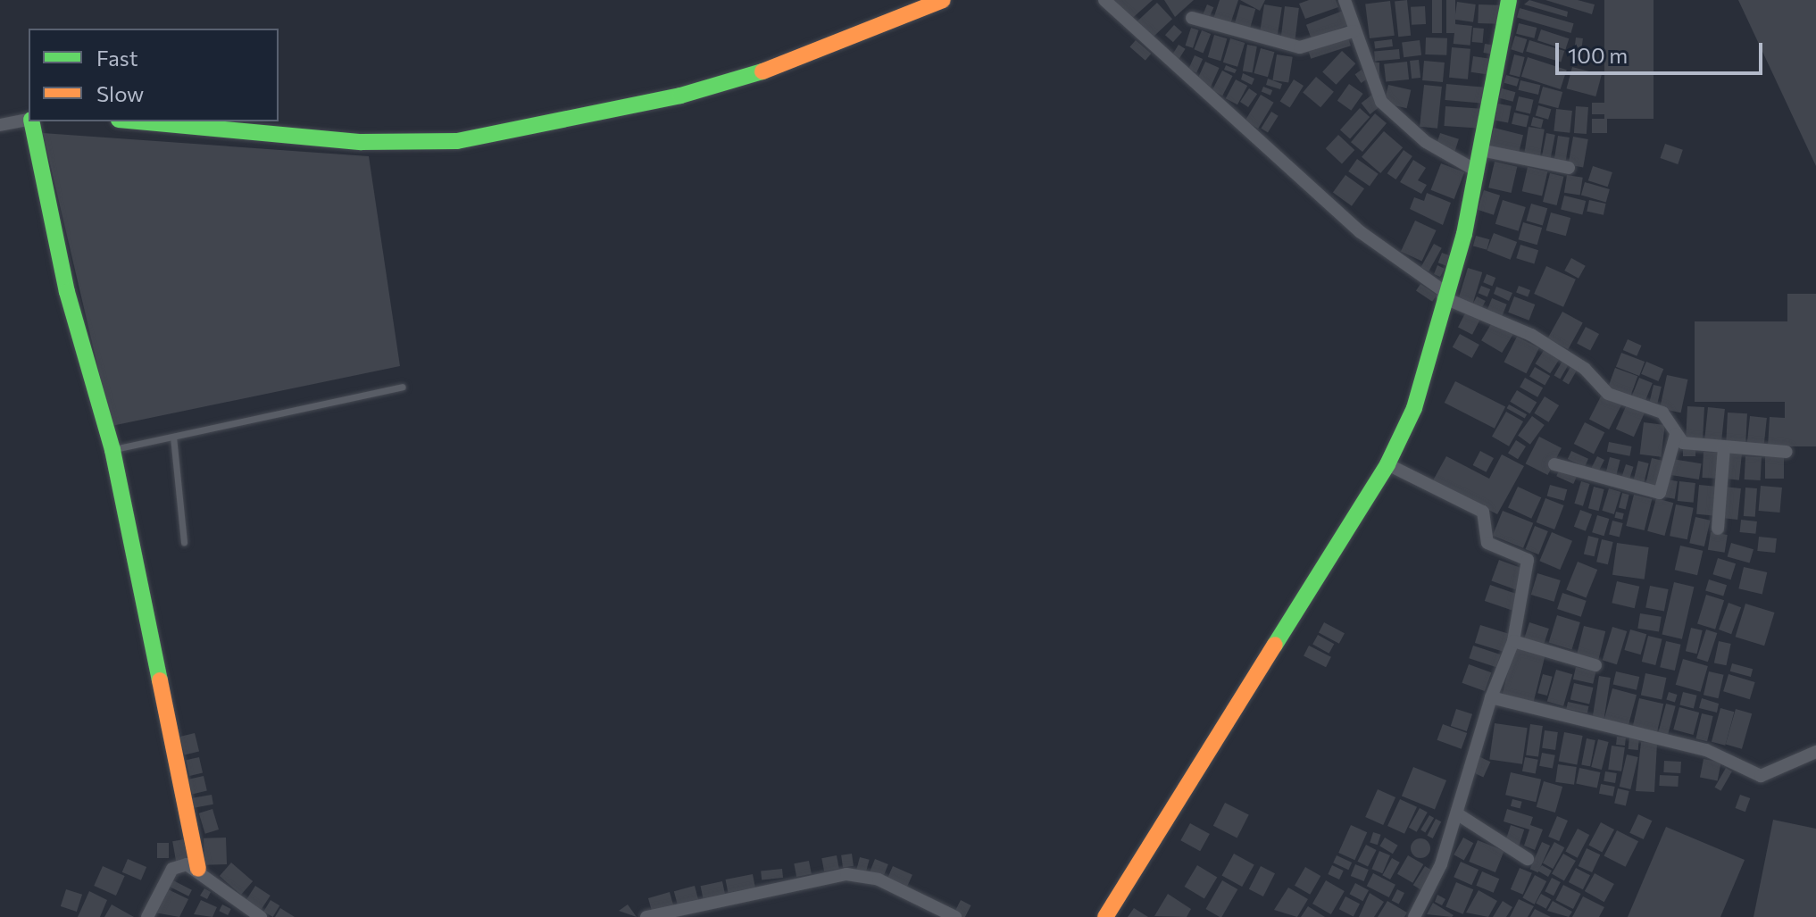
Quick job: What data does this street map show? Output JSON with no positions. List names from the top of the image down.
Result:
{
  "legend": ["Fast", "Slow"],
  "scale_bar": "100 m"
}
